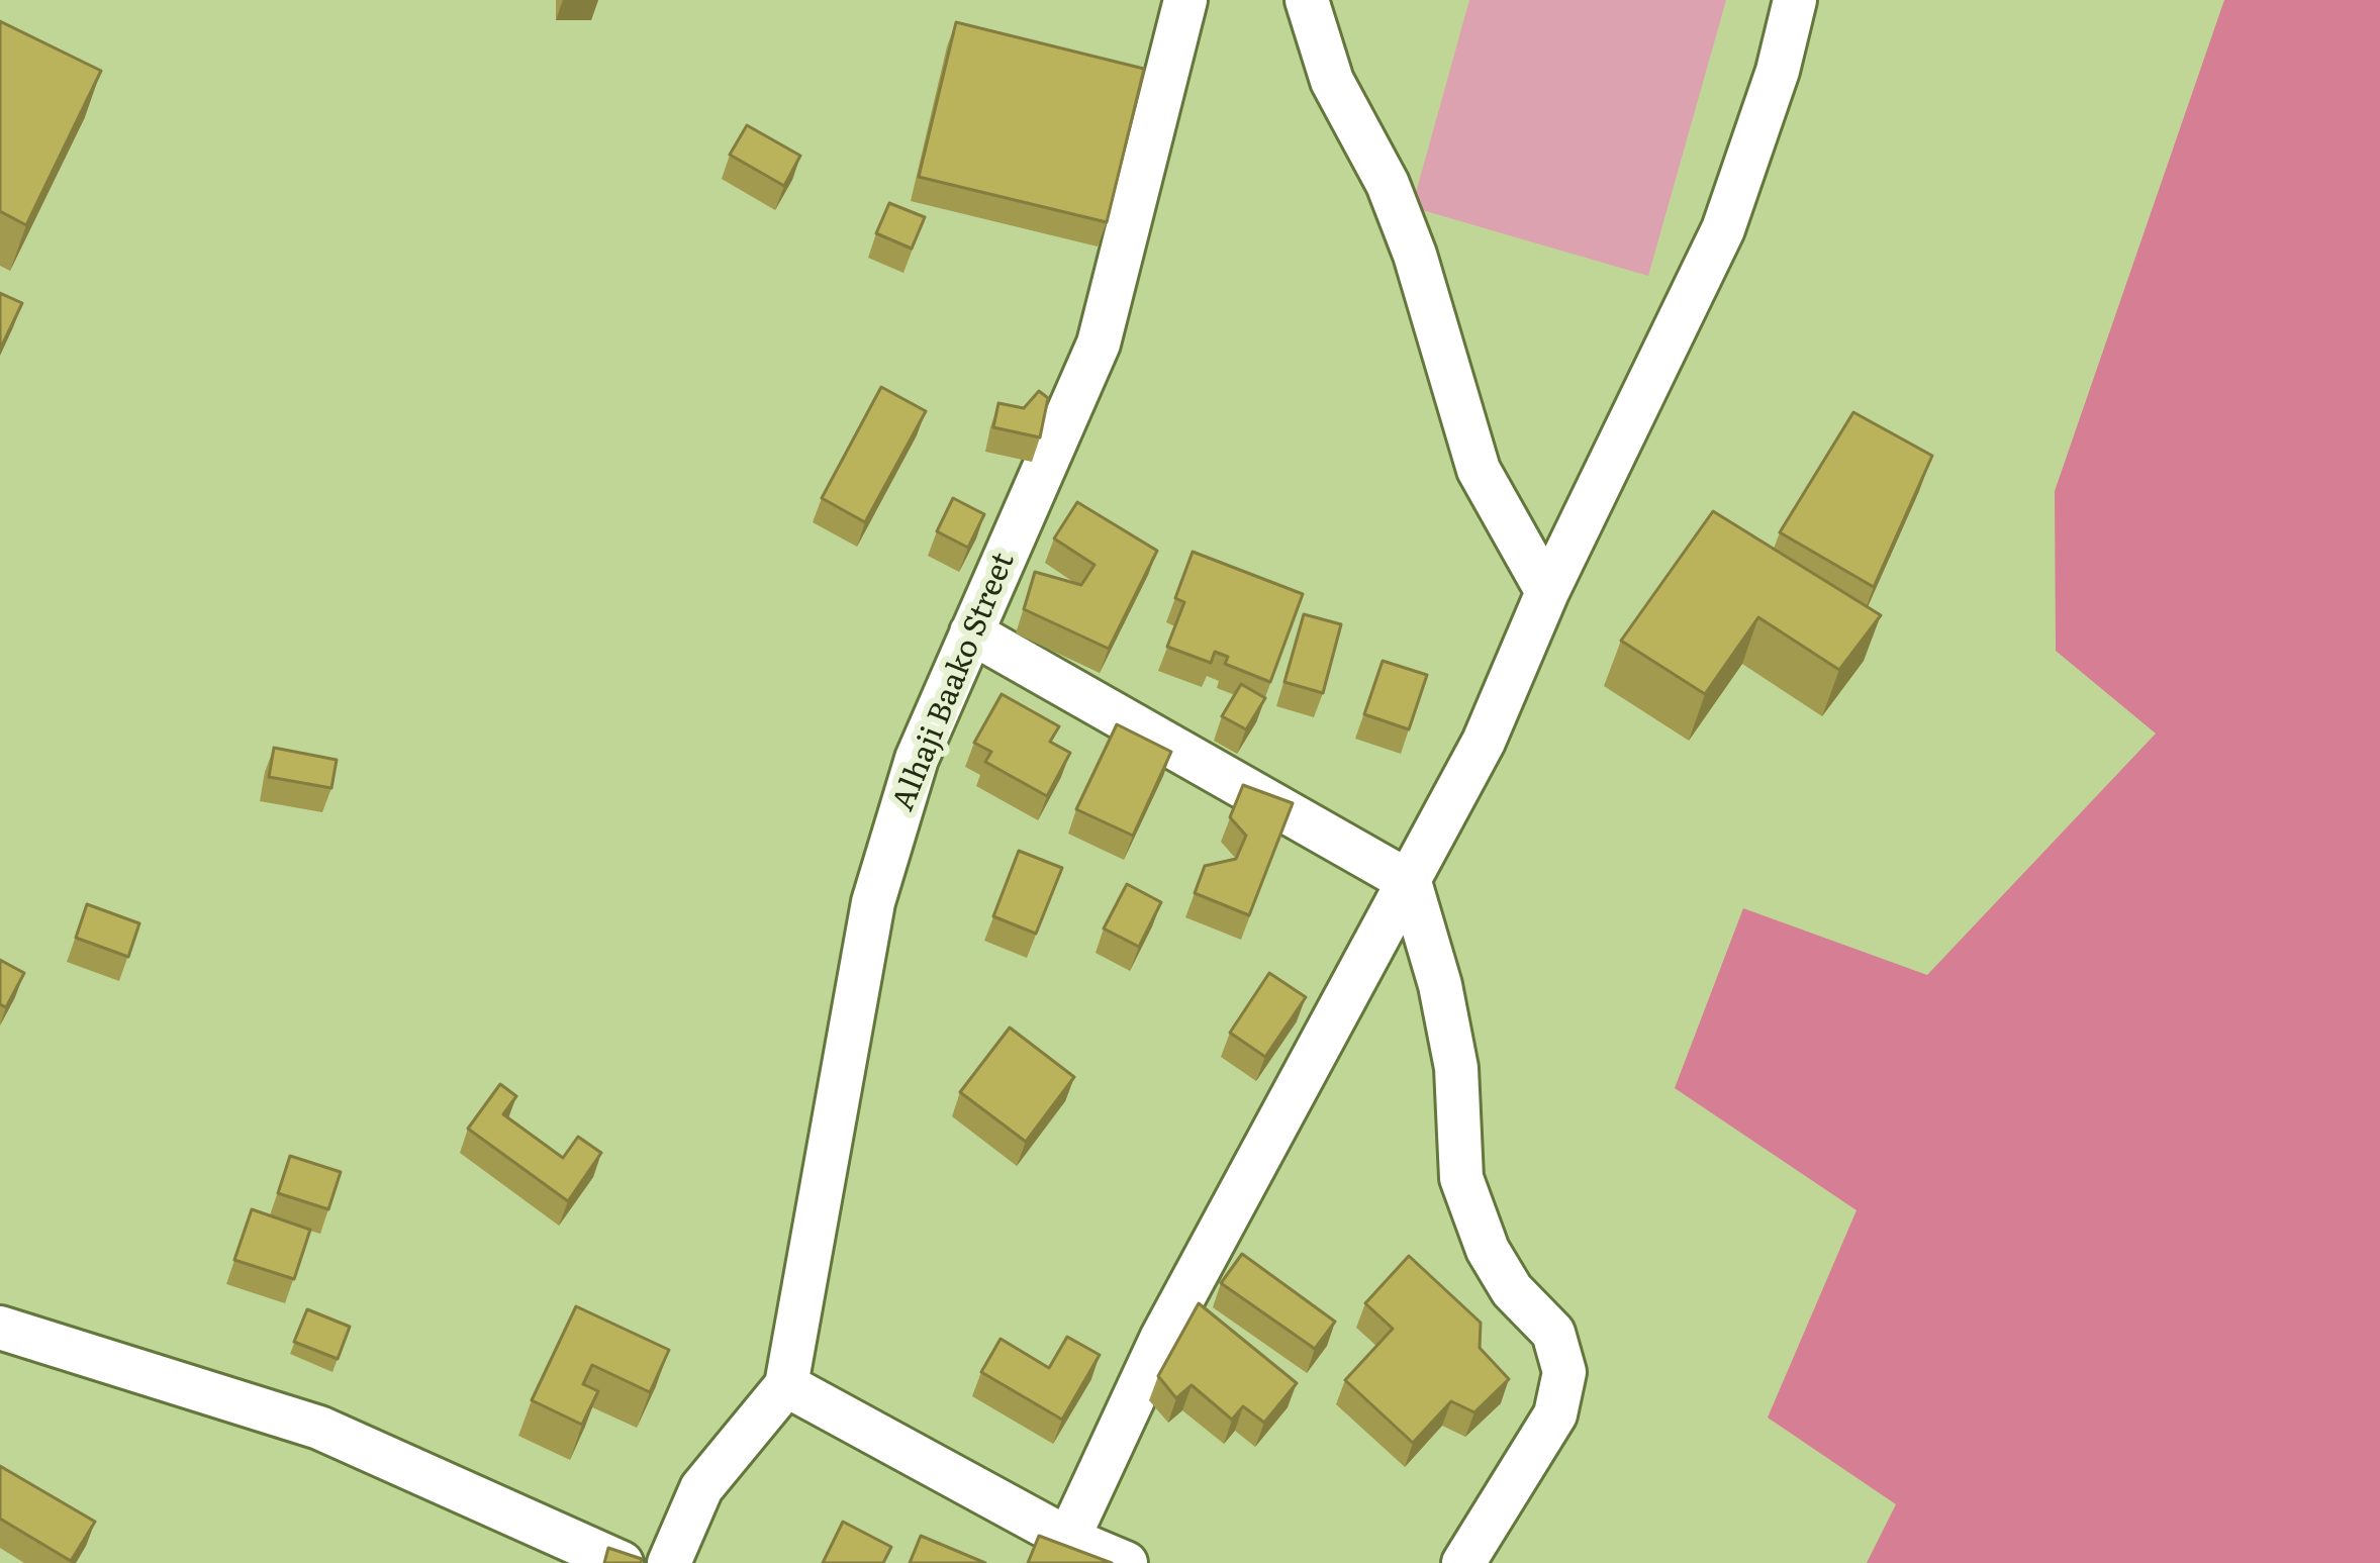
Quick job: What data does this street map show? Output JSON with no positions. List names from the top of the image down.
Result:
{
  "streets": {
    "street": ["Alhaji Baako Street"]
  }
}
